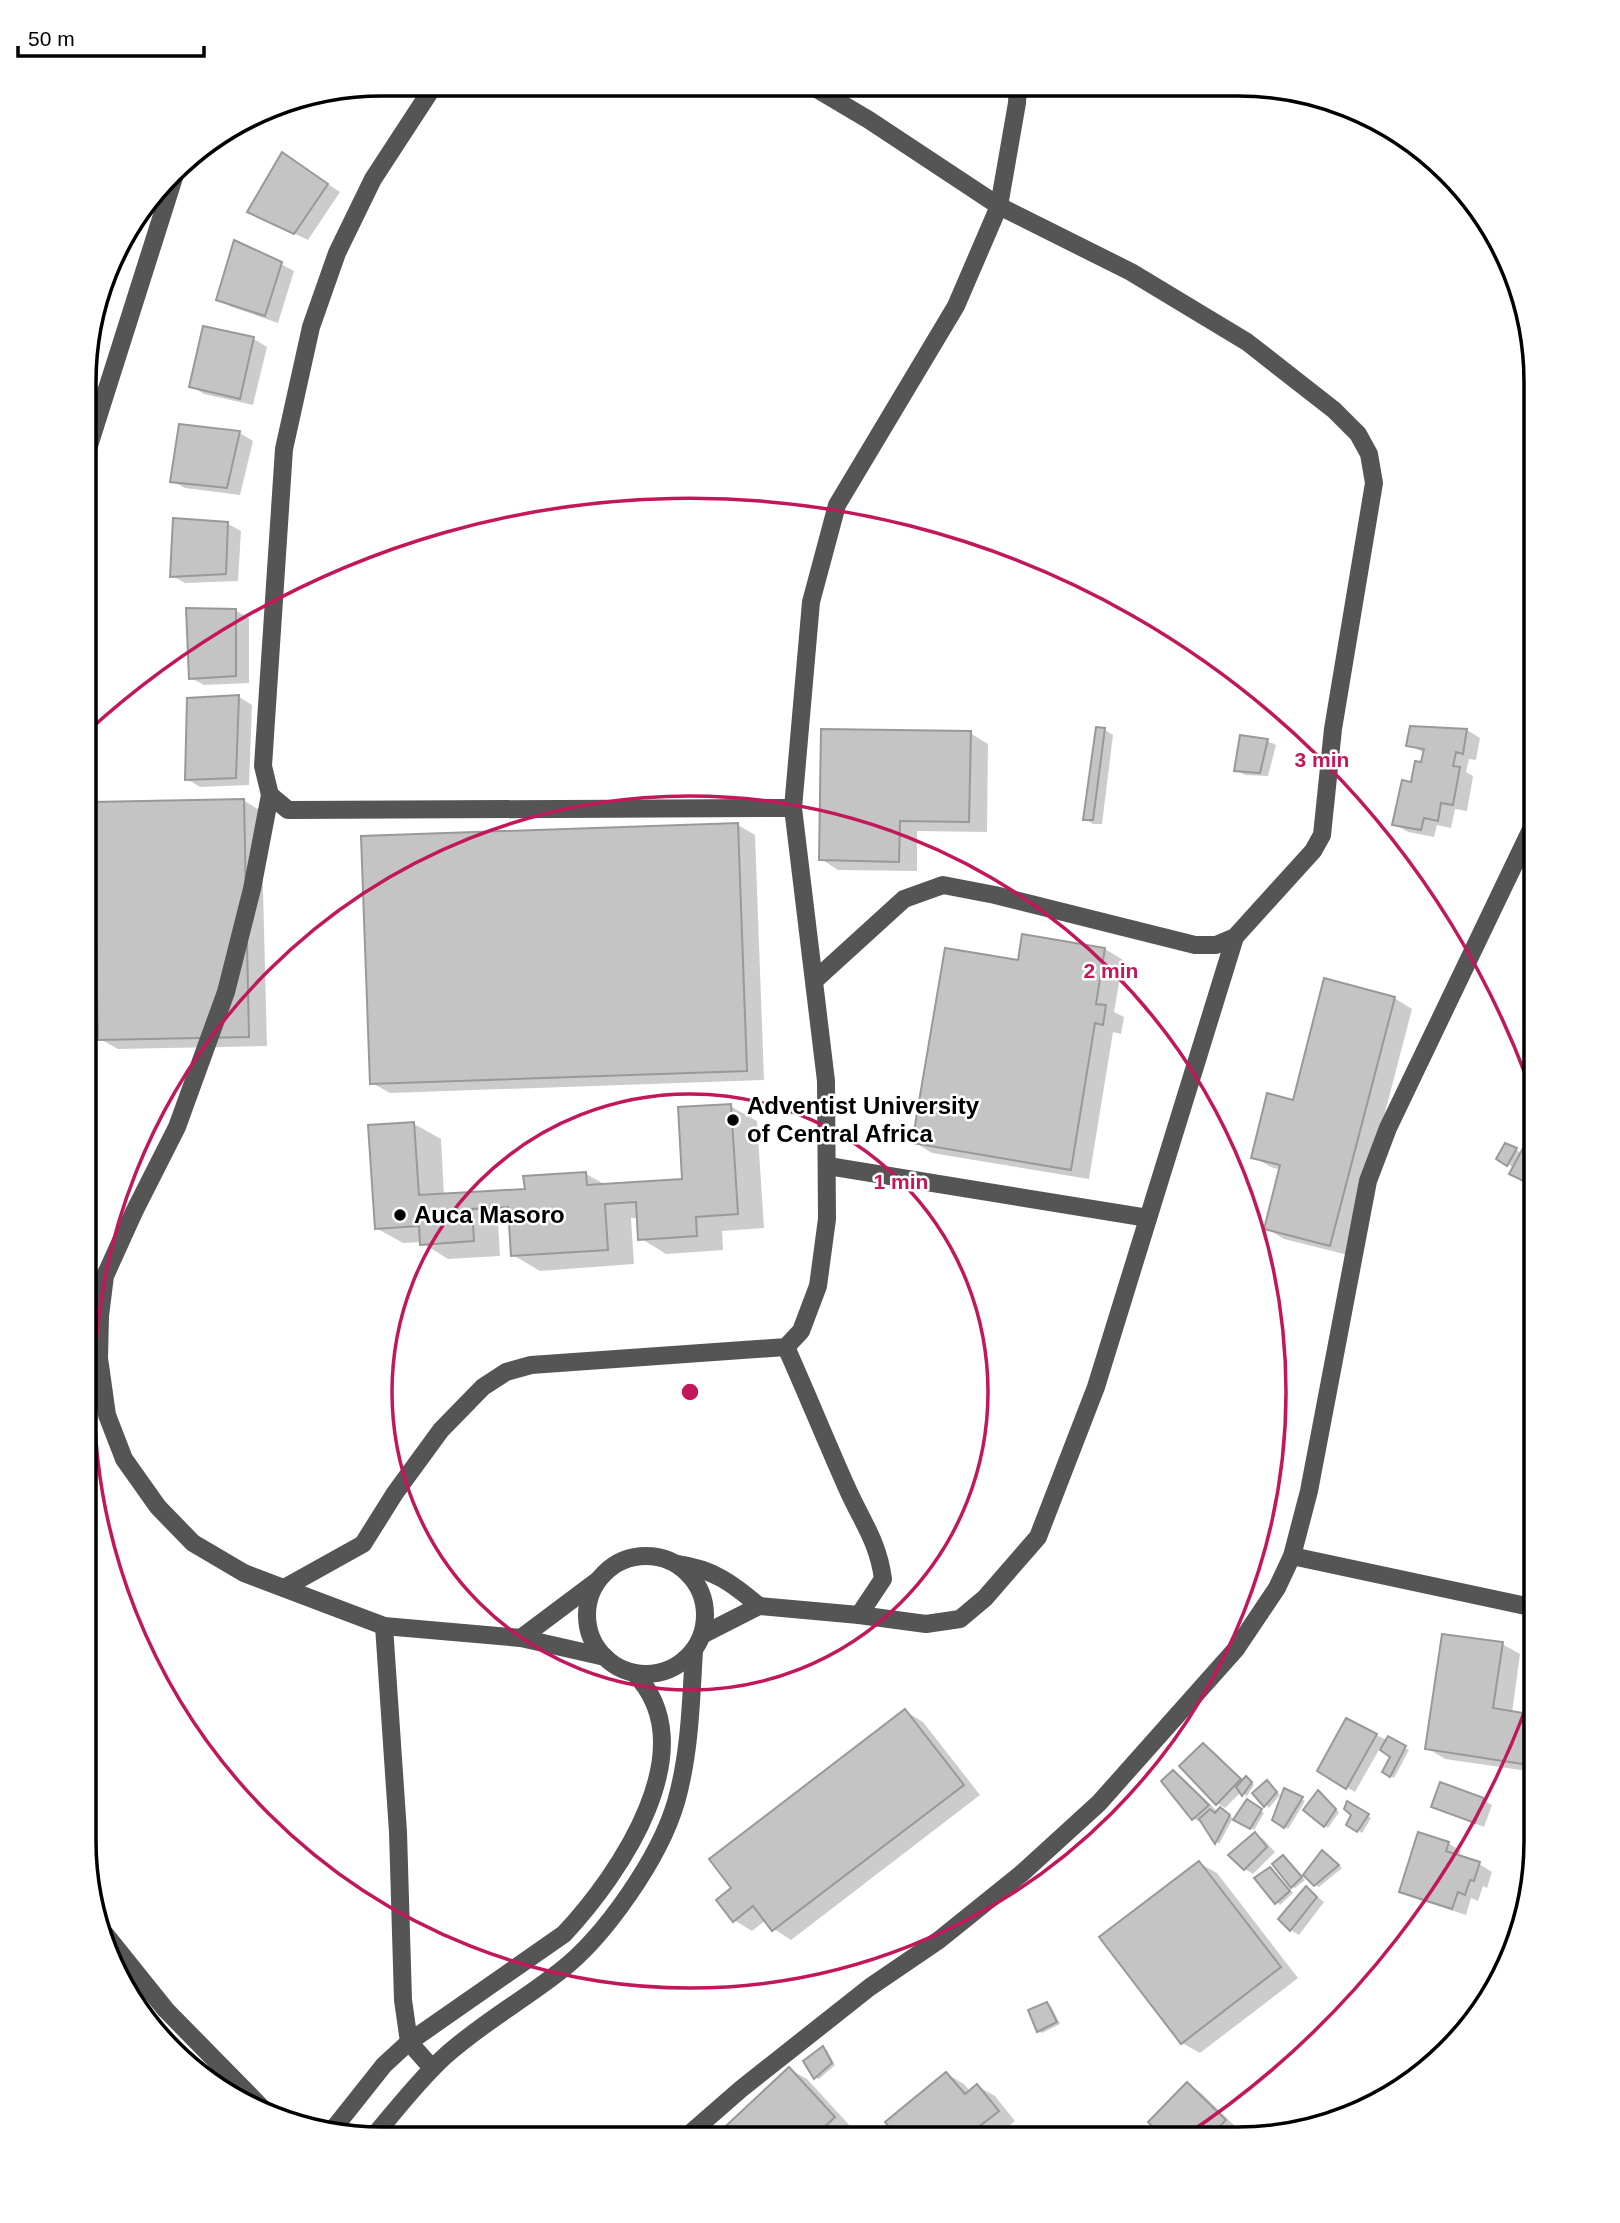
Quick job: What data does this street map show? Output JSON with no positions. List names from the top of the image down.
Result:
{
  "places": ["Adventist University of Central Africa", "Auca Masoro"],
  "scale_bar": "50 m",
  "rings": ["3 min", "2 min", "1 min"]
}
